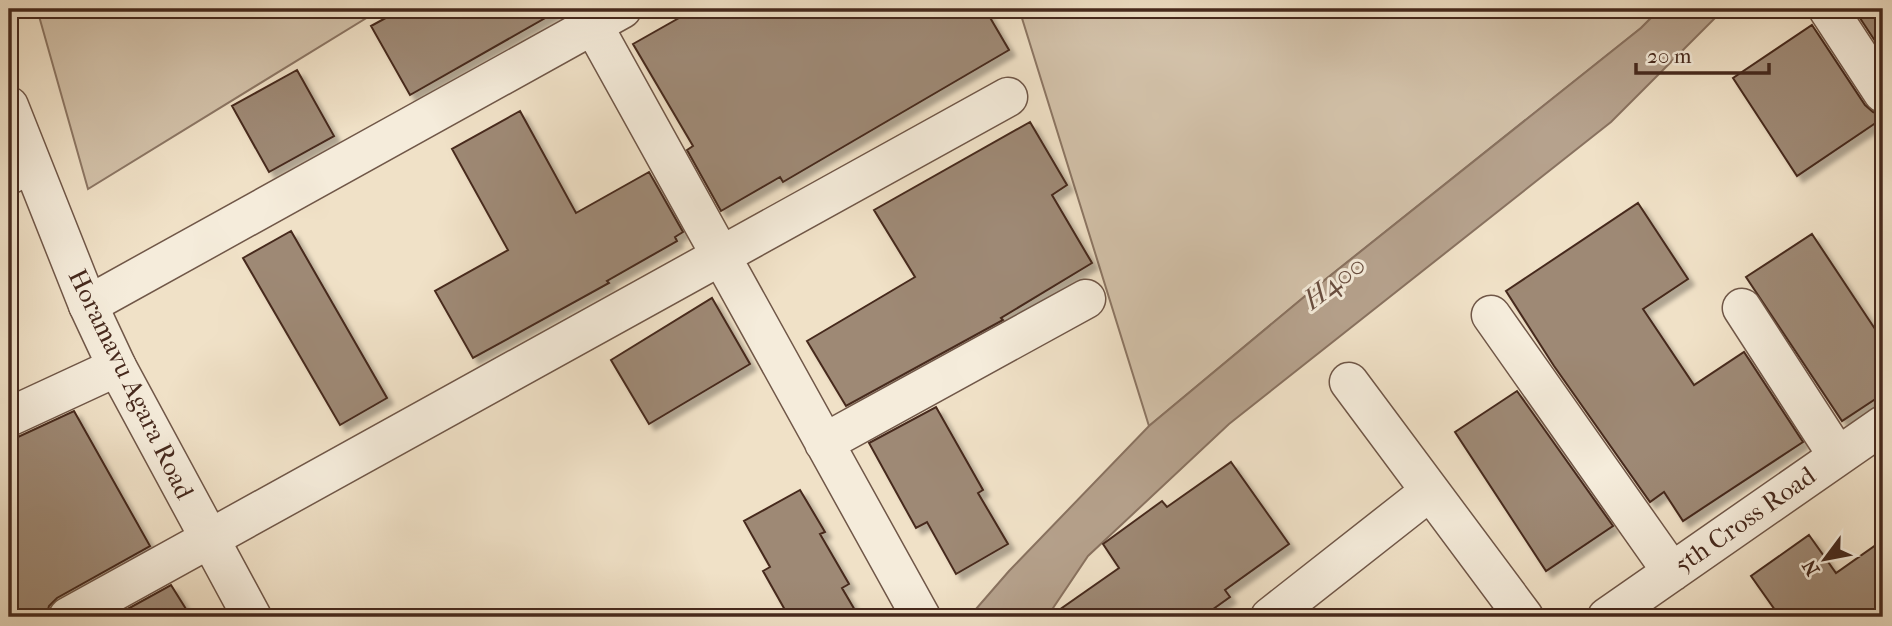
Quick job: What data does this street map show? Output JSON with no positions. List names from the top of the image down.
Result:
{
  "streets": {
    "street": ["Horamavu Agara Road", "5th Cross Road"]
  },
  "water": ["H400"],
  "scale_bar": "20 m",
  "north": "bottom left"
}
